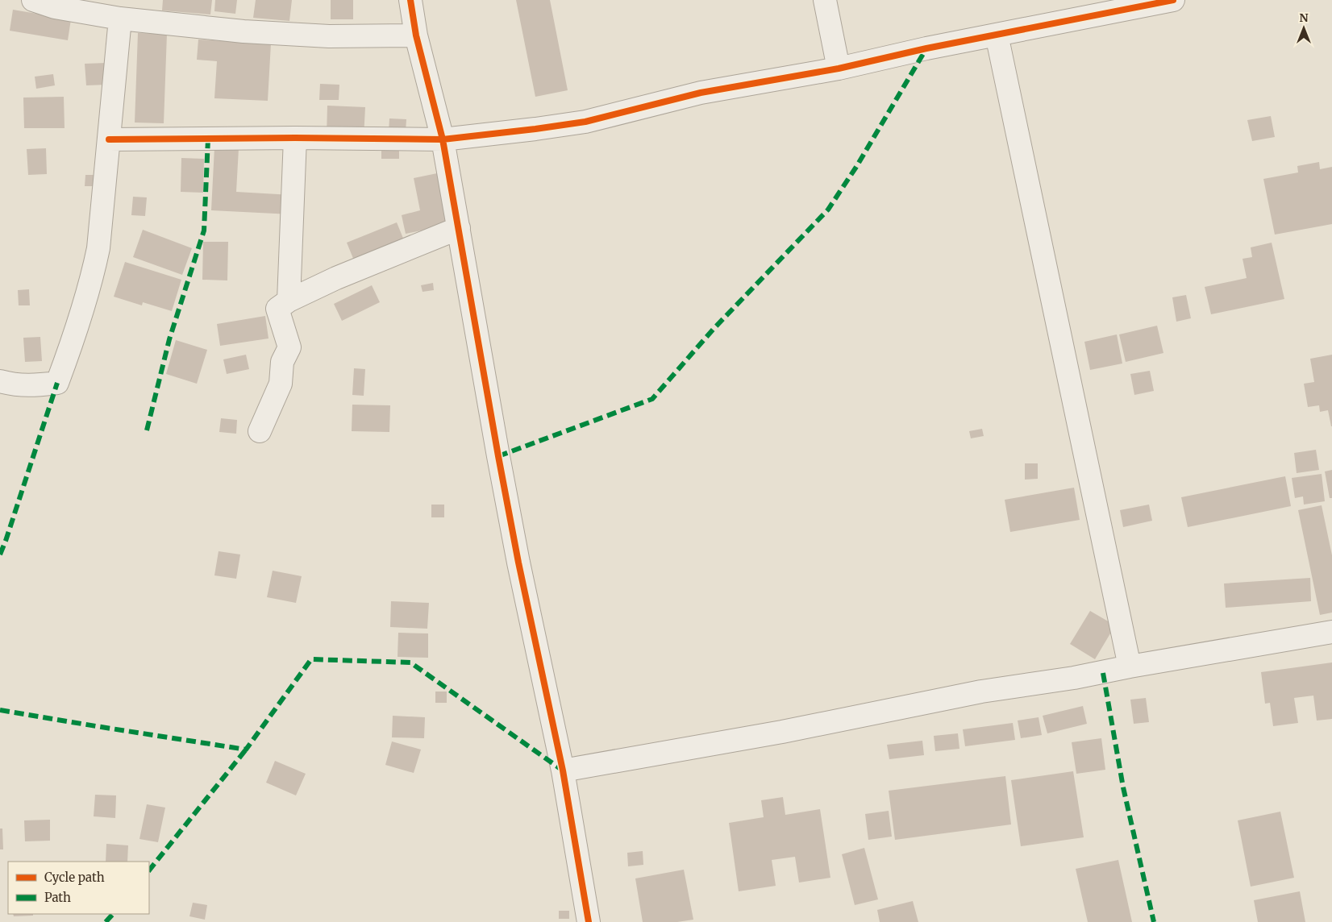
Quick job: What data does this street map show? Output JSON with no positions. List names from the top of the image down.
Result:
{
  "legend": ["Cycle path", "Path"],
  "north": "top"
}
